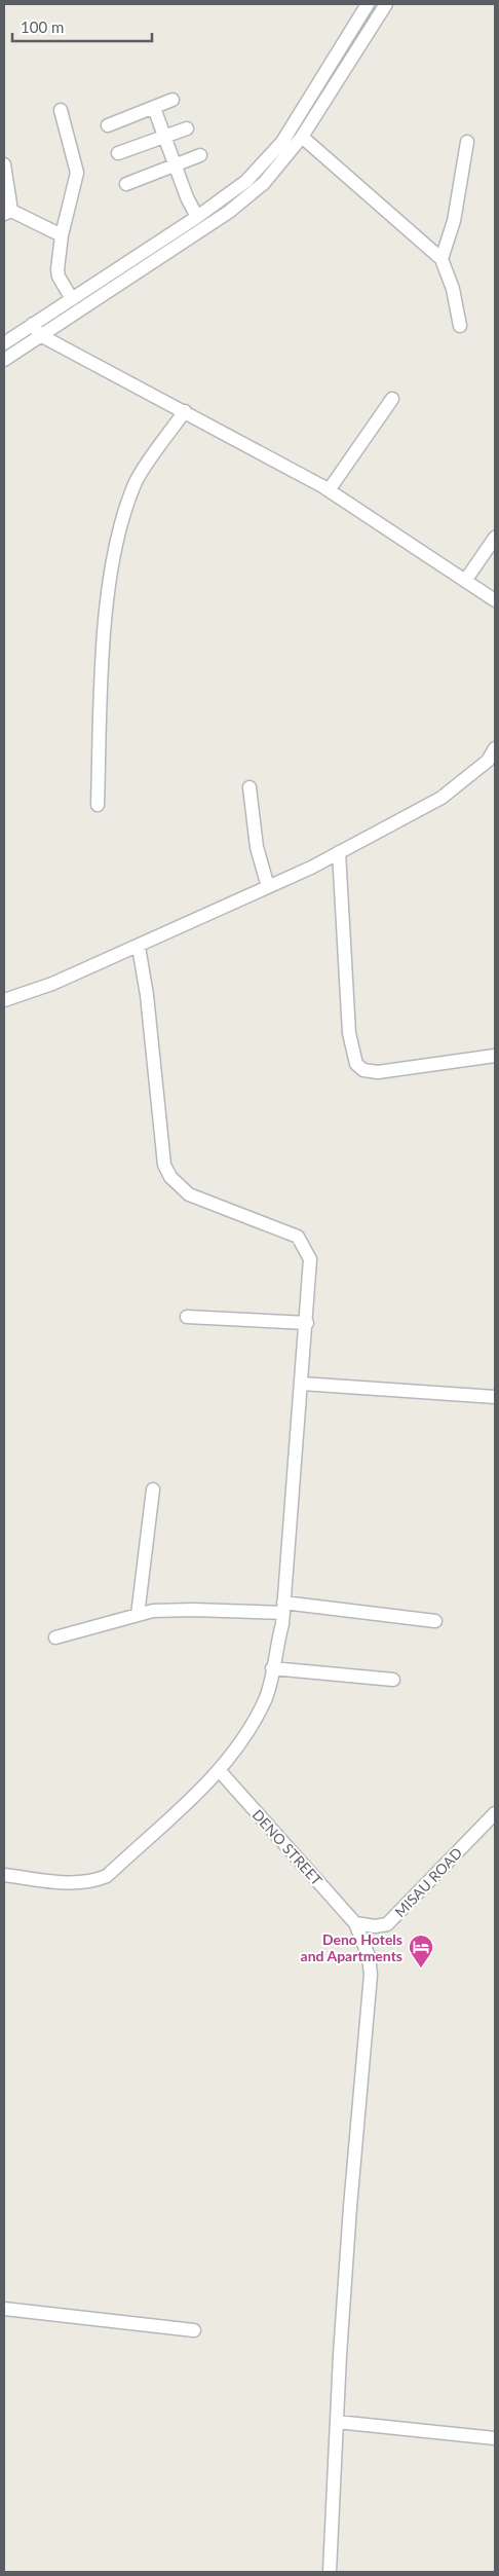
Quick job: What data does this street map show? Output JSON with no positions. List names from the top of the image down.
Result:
{
  "streets": {
    "street": ["DENO STREET", "MISAU ROAD"]
  },
  "crossings": [
    ["DENO STREET", "MISAU ROAD"]
  ],
  "places": {
    "hotel": ["Deno Hotels and Apartments"]
  },
  "scale_bar": "100 m"
}
